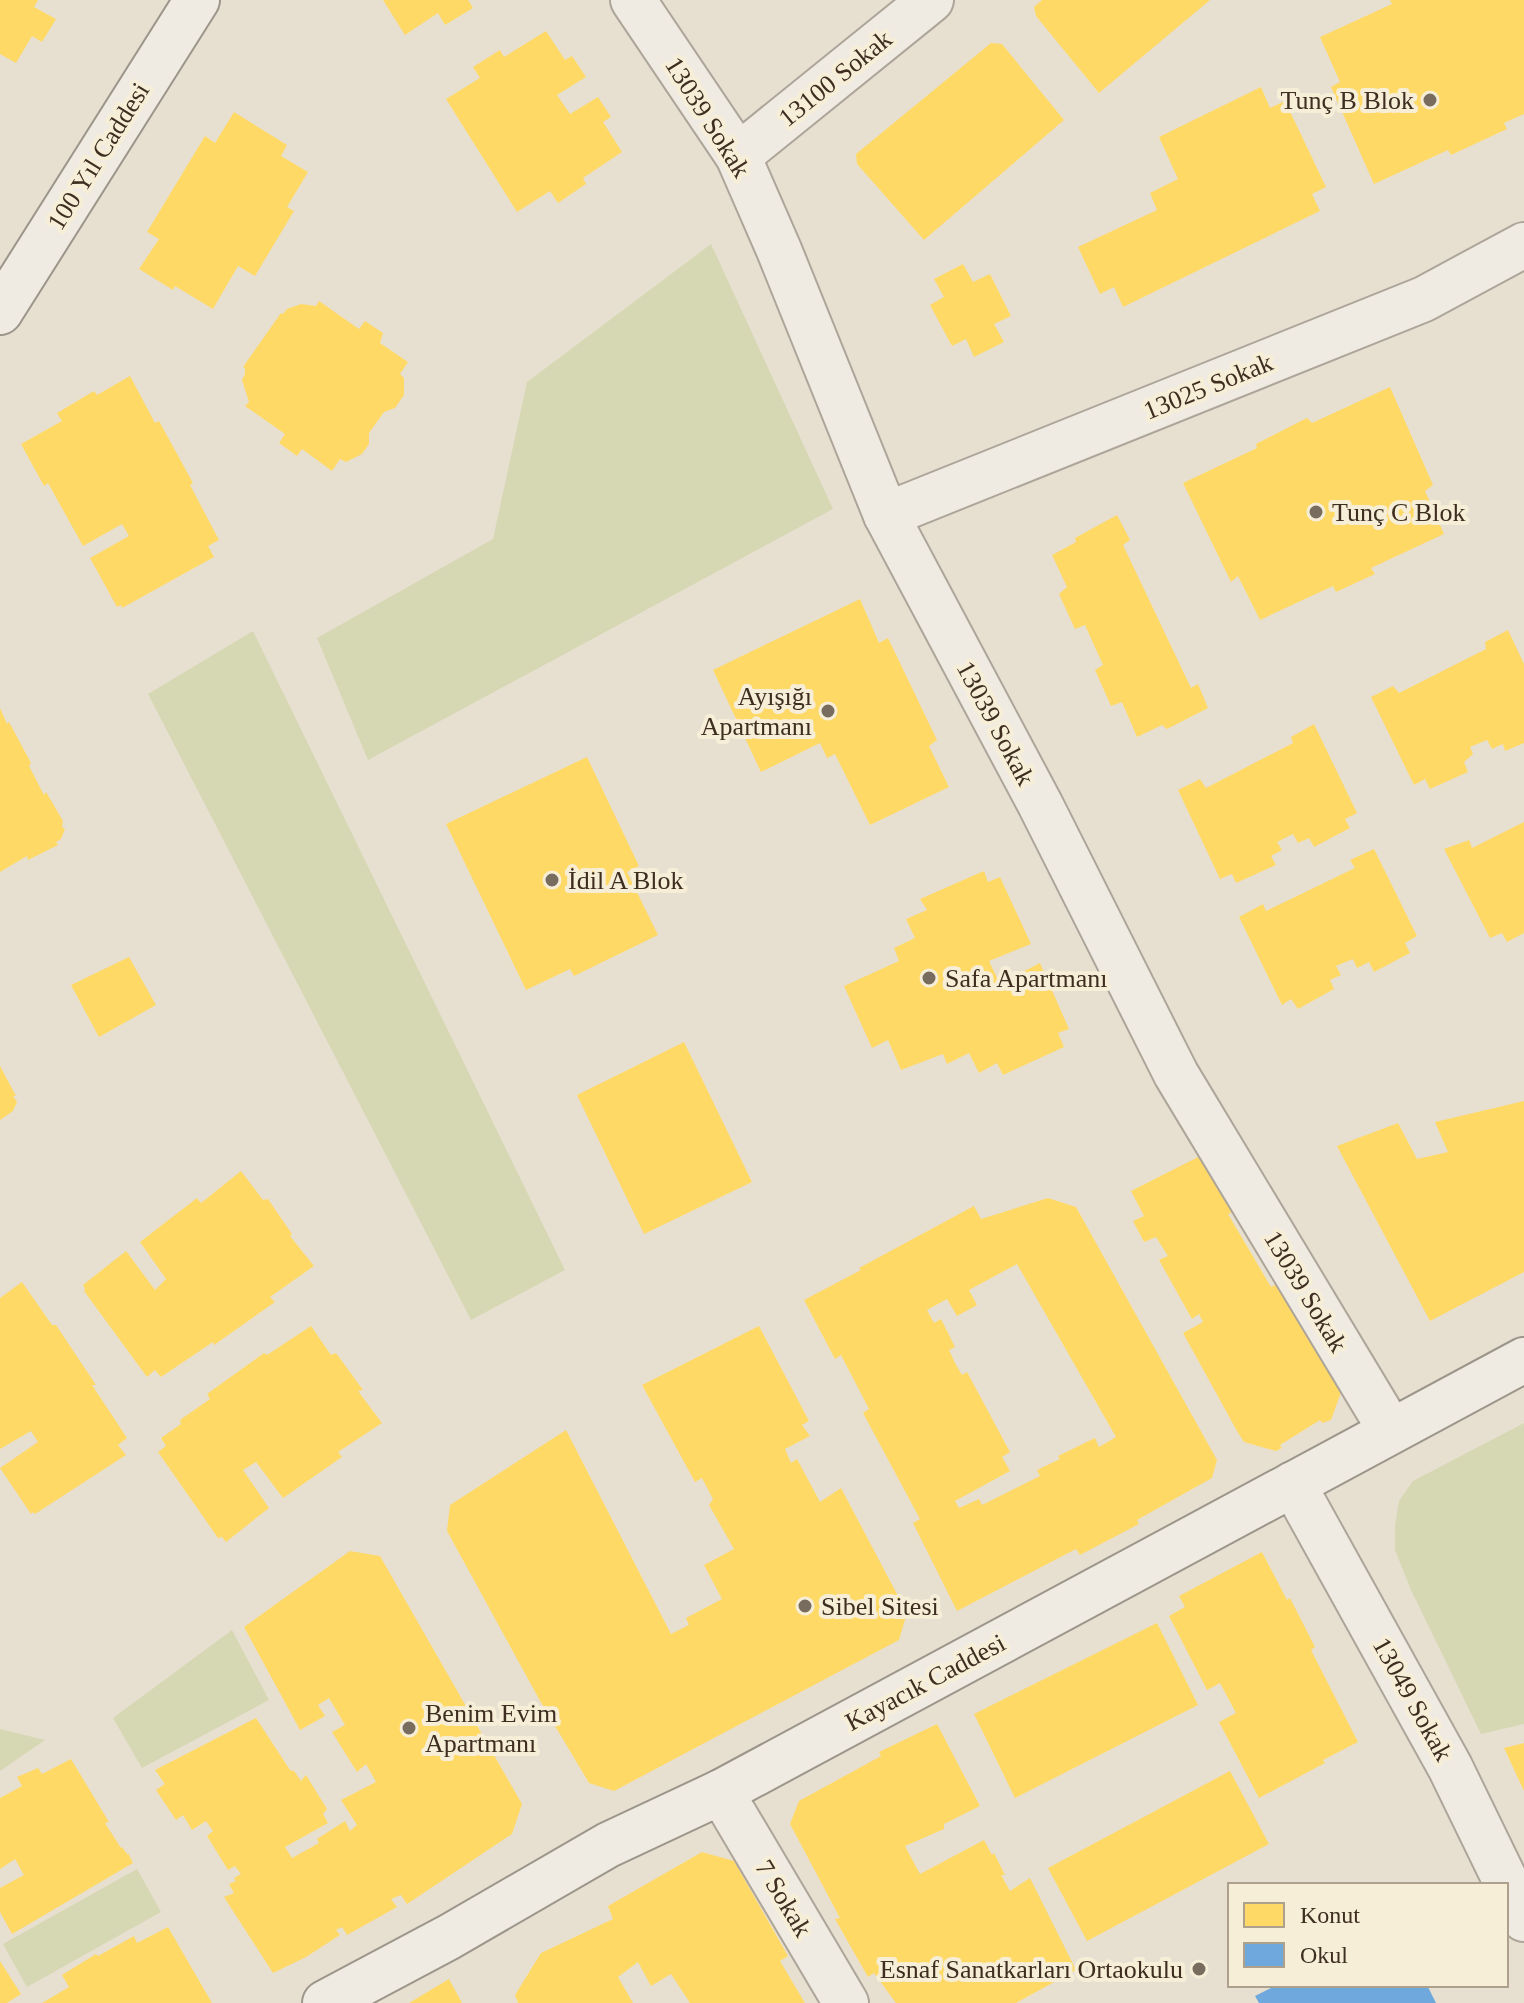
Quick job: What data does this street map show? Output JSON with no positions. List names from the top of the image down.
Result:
{
  "streets": {
    "street": [
      "13100 Sokak",
      "13039 Sokak",
      "100 Yıl Caddesi",
      "13025 Sokak",
      "Kayacık Caddesi",
      "13049 Sokak",
      "7 Sokak"
    ]
  },
  "crossings": [
    ["13100 Sokak", "13039 Sokak"],
    ["13039 Sokak", "13025 Sokak"],
    ["13039 Sokak", "Kayacık Caddesi"],
    ["Kayacık Caddesi", "13049 Sokak"],
    ["Kayacık Caddesi", "7 Sokak"]
  ],
  "places": [
    "Tunç B Blok",
    "Tunç C Blok",
    "Ayışığı Apartmanı",
    "İdil A Blok",
    "Safa Apartmanı",
    "Sibel Sitesi",
    "Benim Evim Apartmanı",
    "Esnaf Sanatkarları Ortaokulu"
  ],
  "legend": ["Konut", "Okul"]
}
